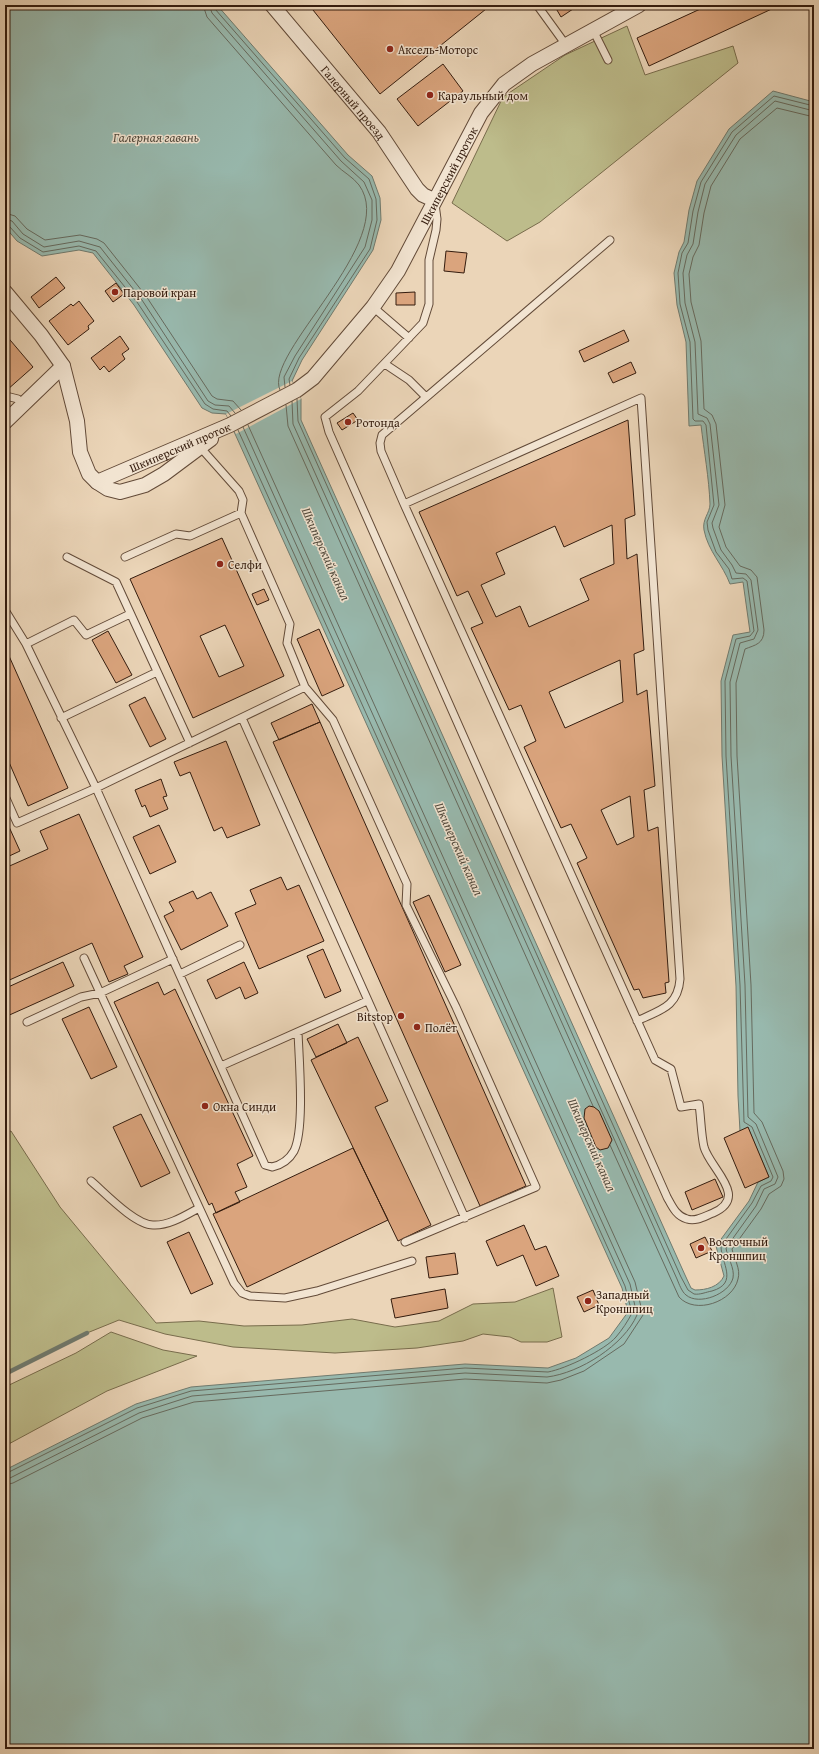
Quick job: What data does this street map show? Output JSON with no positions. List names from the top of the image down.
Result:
{
  "streets": {
    "street": ["Галерный проезд", "Шкиперский проток"]
  },
  "crossings": [
    ["Галерный проезд", "Шкиперский проток"]
  ],
  "water": ["Галерная гавань", "Шкиперский канал"],
  "places": [
    "Аксель-Моторс",
    "Караульный дом",
    "Паровой кран",
    "Ротонда",
    "Селфи",
    "Bitstop",
    "Полёт",
    "Окна Синди",
    "Восточный Кроншпиц",
    "Западный Кроншпиц"
  ]
}
